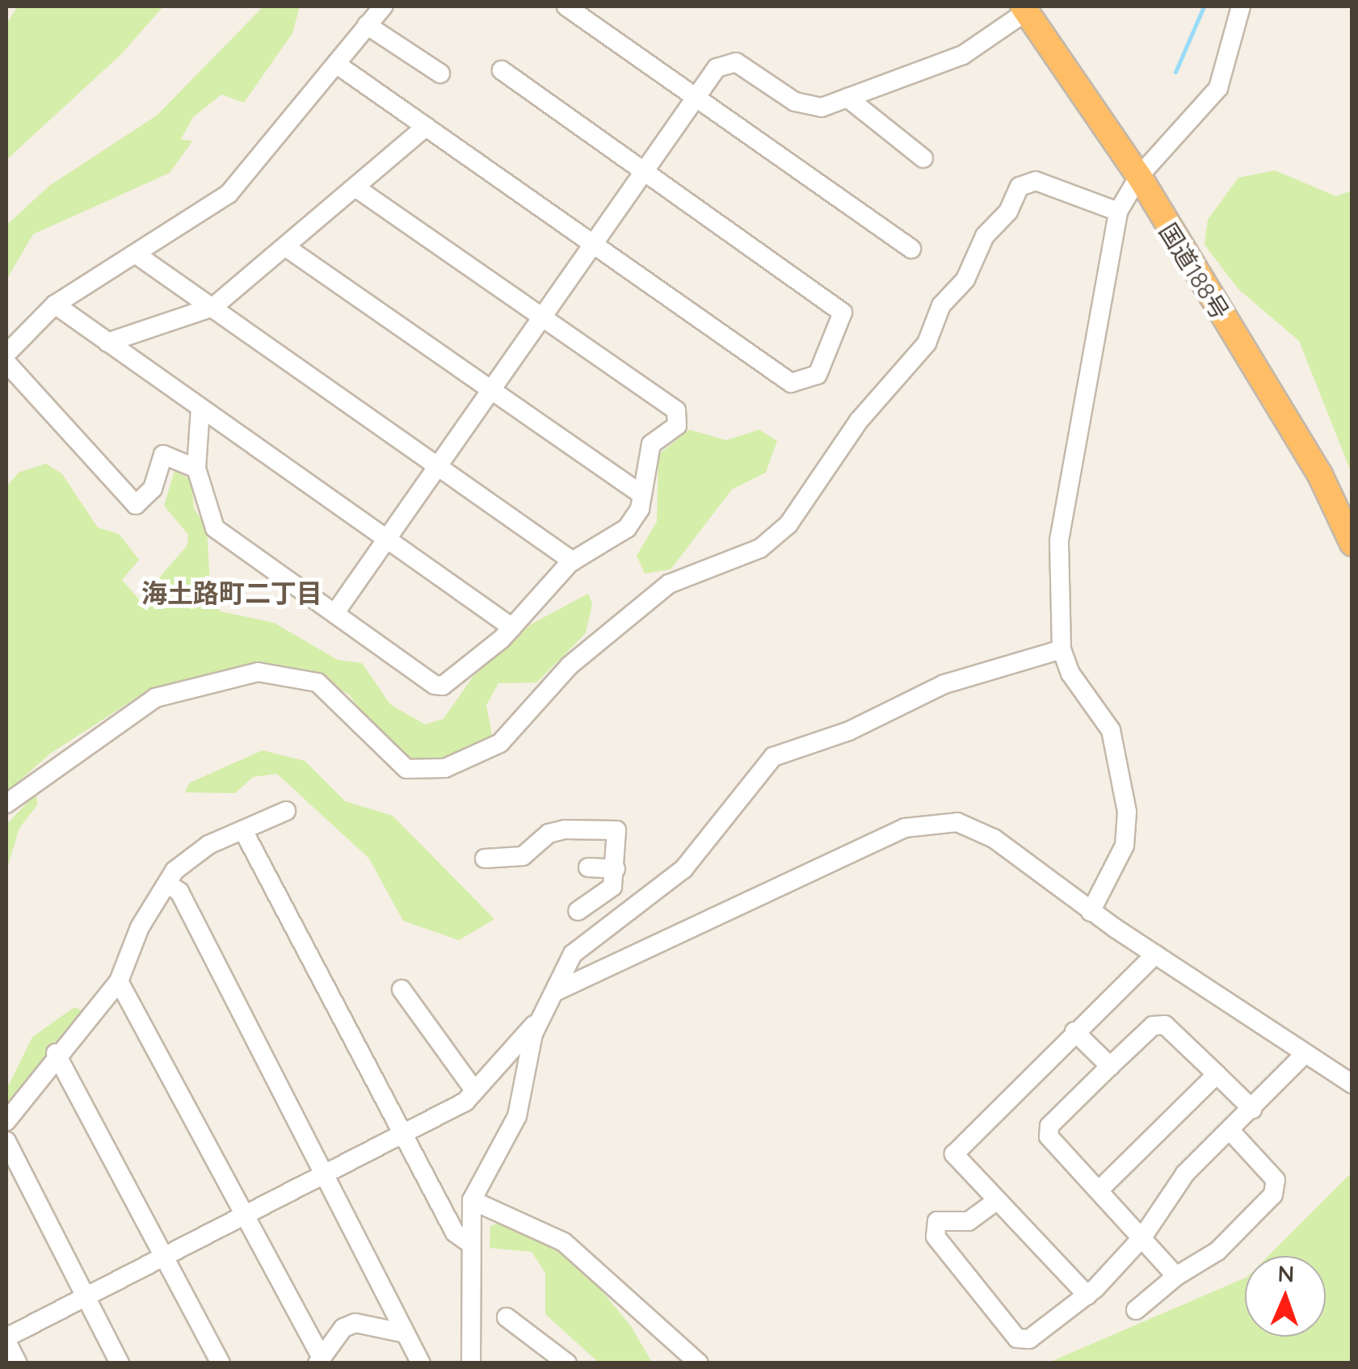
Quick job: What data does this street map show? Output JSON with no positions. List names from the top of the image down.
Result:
{
  "streets": {
    "highway": ["国道188号"]
  },
  "districts": ["海土路町二丁目"],
  "north": "top"
}
